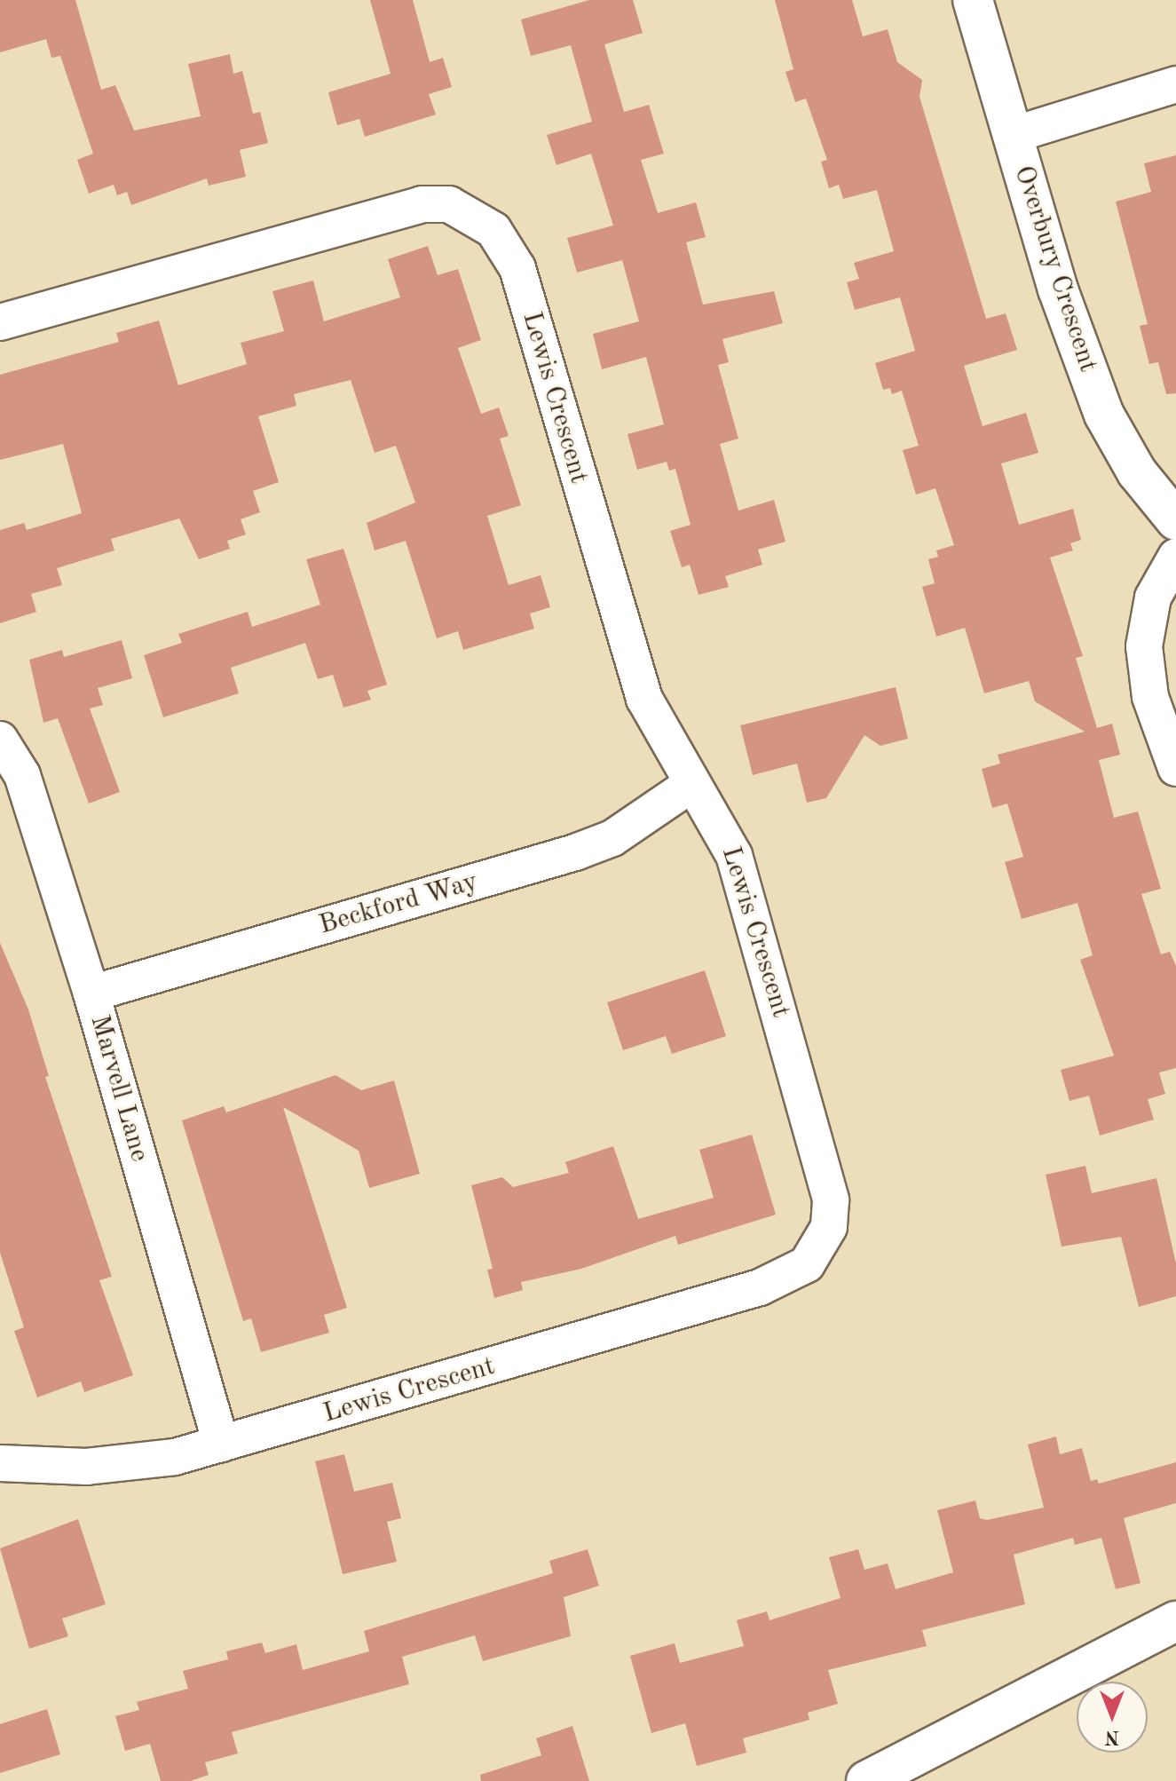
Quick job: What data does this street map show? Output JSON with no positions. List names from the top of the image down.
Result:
{
  "streets": {
    "street": [
      "Overbury Crescent",
      "Lewis Crescent",
      "Beckford Way",
      "Marvell Lane"
    ]
  },
  "crossings": [
    ["Lewis Crescent", "Beckford Way"],
    ["Lewis Crescent", "Marvell Lane"],
    ["Beckford Way", "Marvell Lane"]
  ],
  "north": "bottom"
}
